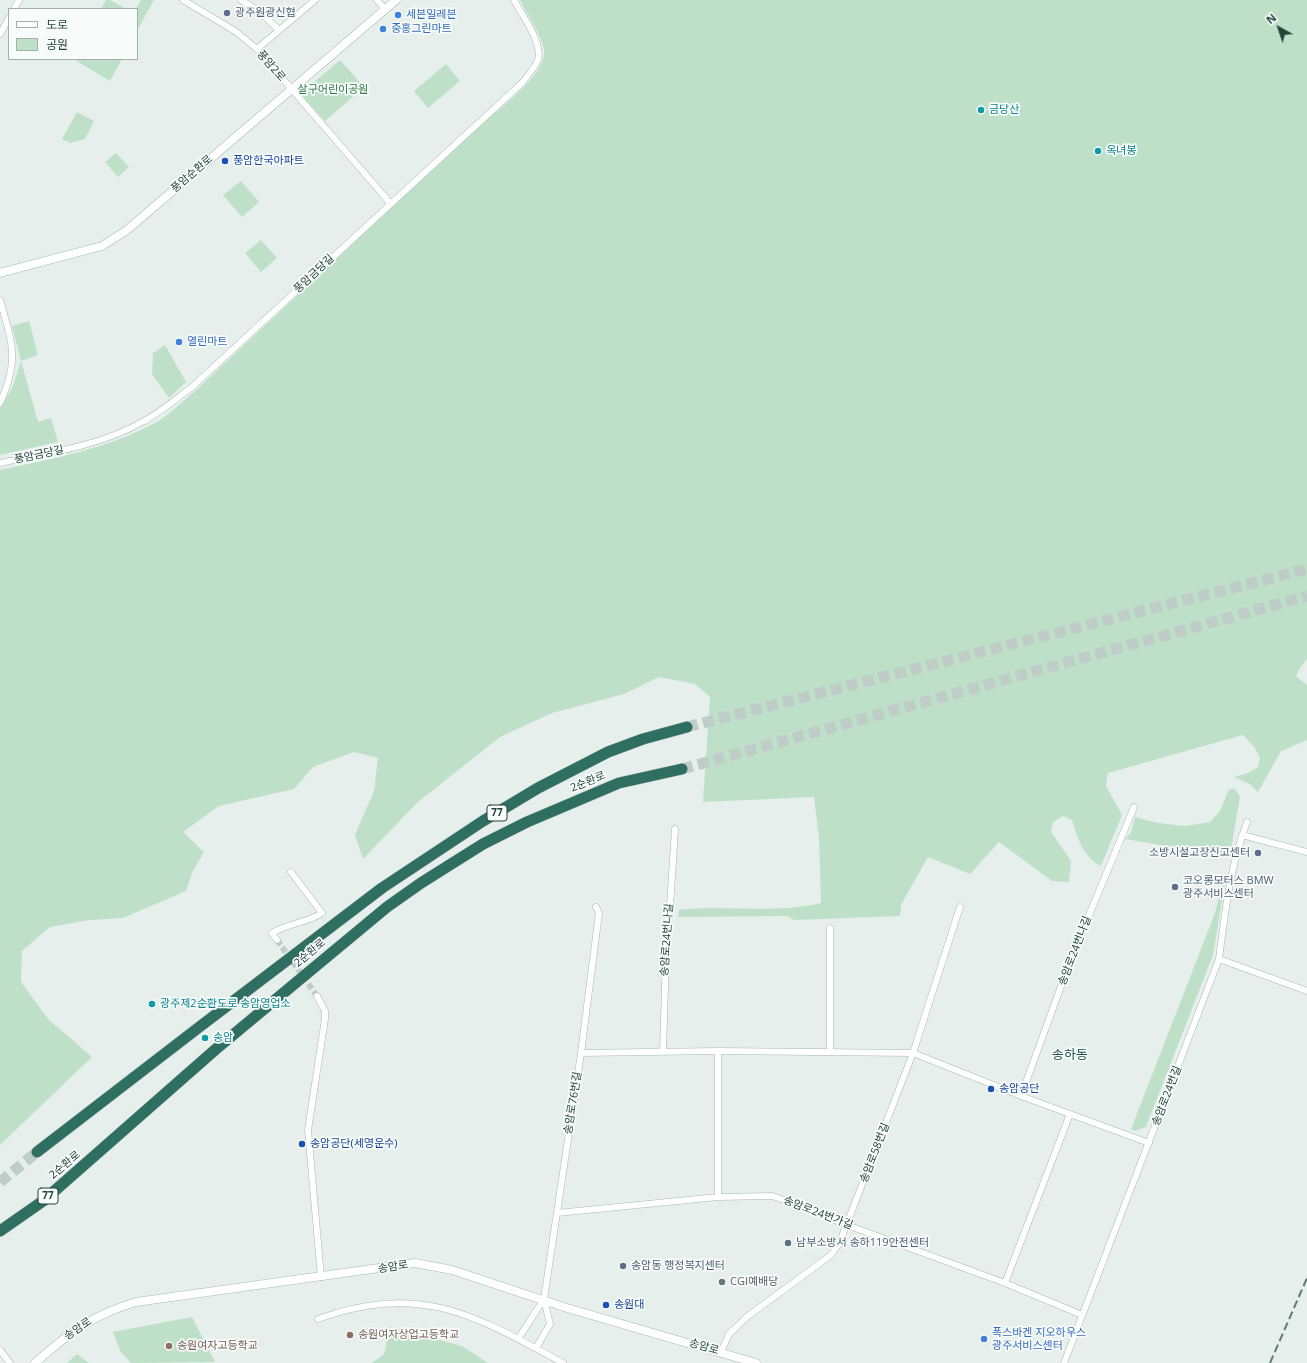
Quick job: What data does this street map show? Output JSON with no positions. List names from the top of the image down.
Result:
{
  "streets": {
    "highway": ["2순환로", "77"],
    "main road": ["풍암순환로", "송암로"],
    "street": [
      "풍암2로",
      "풍암금당길",
      "송암로24번나길",
      "송암로24번길",
      "송암로76번길",
      "송암로58번길",
      "송암로24번가길"
    ]
  },
  "crossings": [
    ["풍암2로", "풍암순환로"],
    ["풍암2로", "풍암금당길"],
    ["송암로24번길", "송암로24번가길"],
    ["송암로76번길", "송암로24번가길"],
    ["송암로76번길", "송암로"],
    ["송암로58번길", "송암로24번가길"],
    ["송암로58번길", "송암로"]
  ],
  "districts": ["송하동"],
  "parks": ["살구어린이공원"],
  "places": [
    "광주원광신협",
    "세븐일레븐",
    "중흥그린마트",
    "금당산",
    "옥녀봉",
    "풍암한국아파트",
    "열린마트",
    "소방시설고장신고센터",
    "코오롱모터스 BMW 광주서비스센터",
    "광주제2순환도로 송암영업소",
    "송암",
    "송암공단",
    "송암공단(세영운수)",
    "남부소방서 송하119안전센터",
    "송암동 행정복지센터",
    "CGI예배당",
    "송원대",
    "송원여자상업고등학교",
    "폭스바겐 지오하우스 광주서비스센터",
    "송원여자고등학교"
  ],
  "legend": ["도로", "공원"],
  "north": "top left"
}
